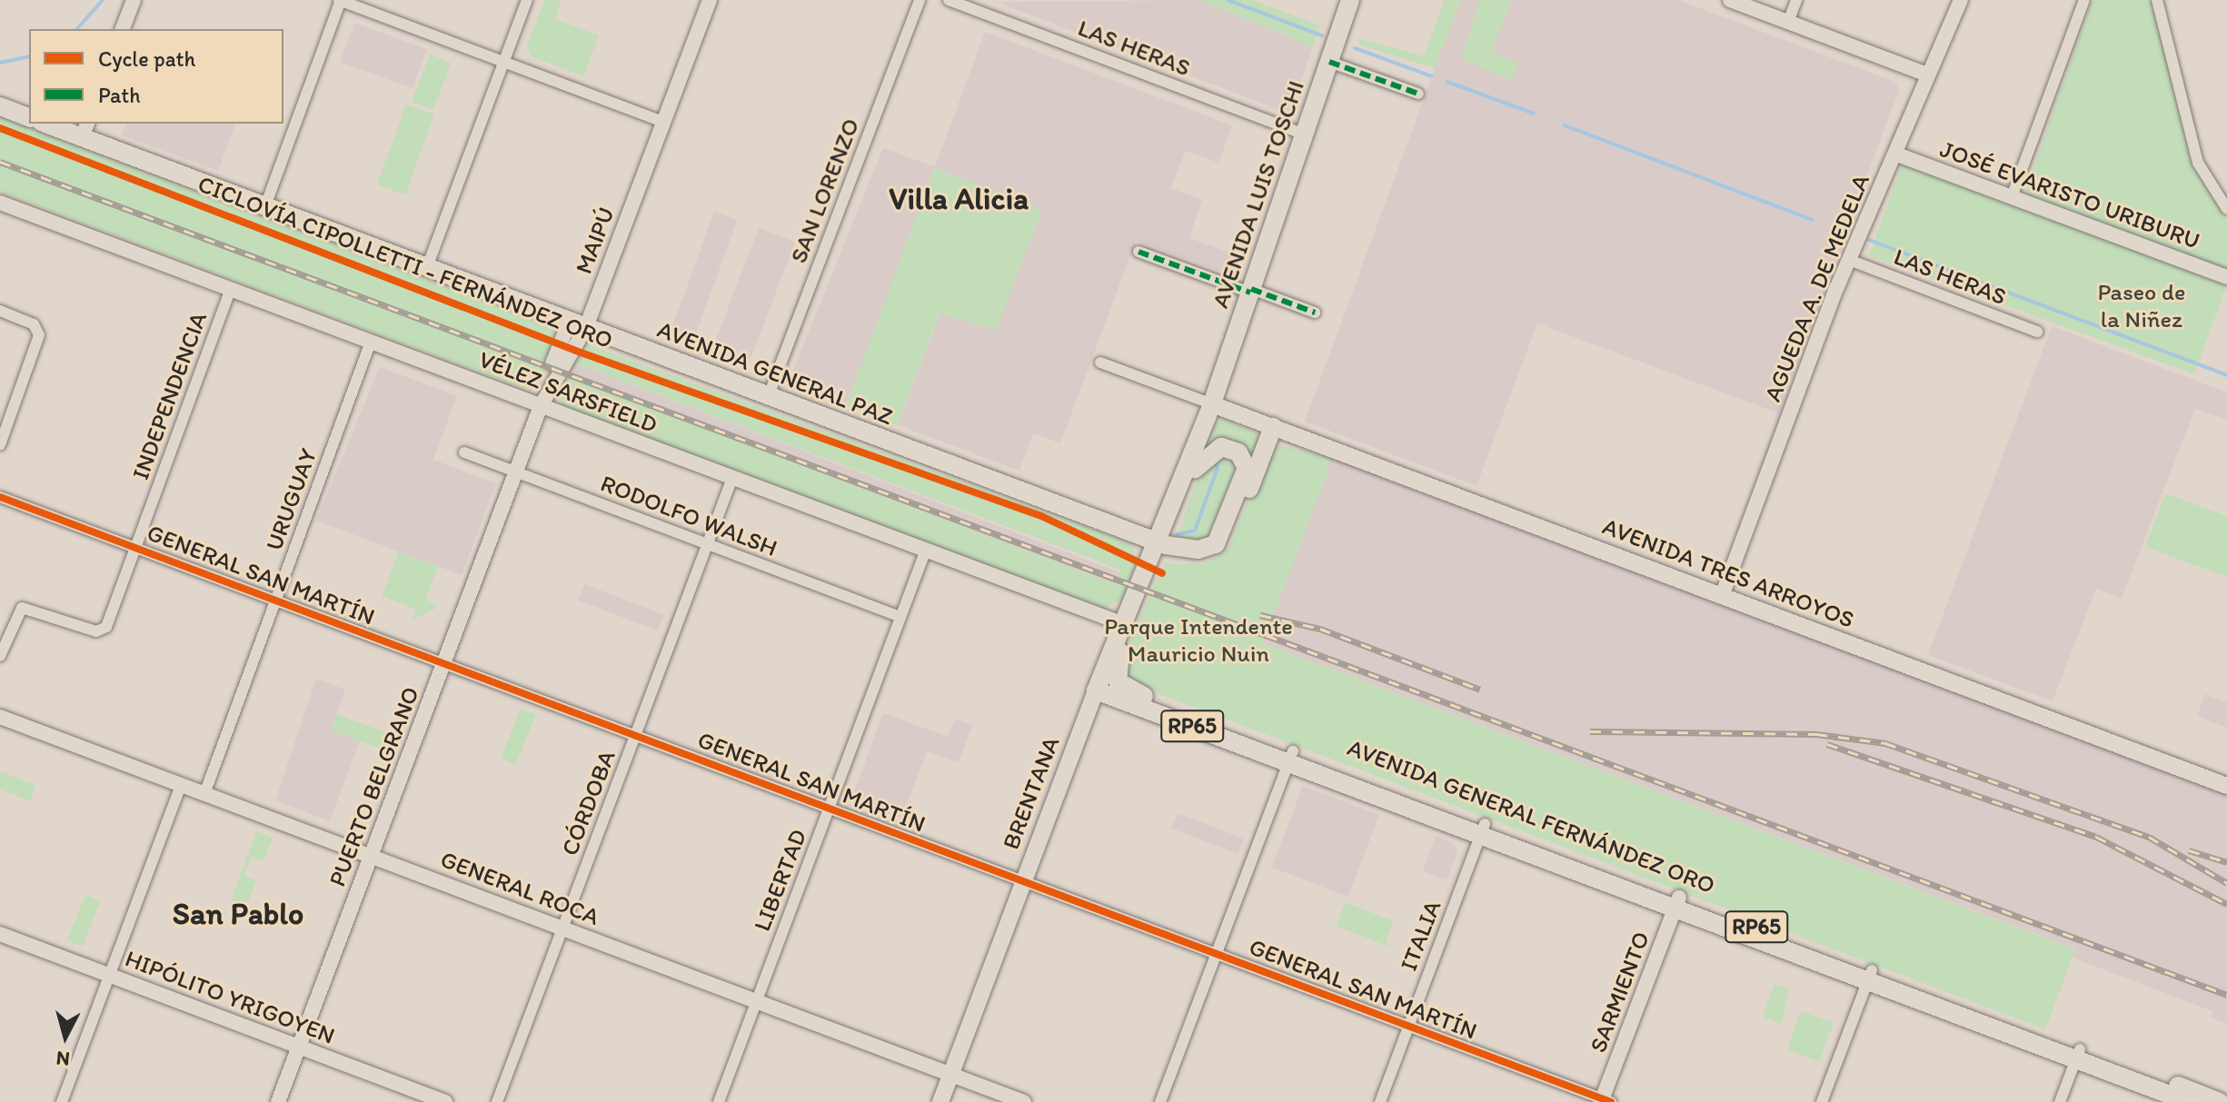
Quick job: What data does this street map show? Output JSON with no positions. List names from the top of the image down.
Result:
{
  "streets": {
    "main road": [
      "AVENIDA LUIS TOSCHI",
      "AVENIDA GENERAL PAZ",
      "AVENIDA TRES ARROYOS",
      "RP65",
      "BRENTANA",
      "AVENIDA GENERAL FERNÁNDEZ ORO"
    ],
    "street": [
      "LAS HERAS",
      "SAN LORENZO",
      "JOSÉ EVARISTO URIBURU",
      "MAIPÚ",
      "AGUEDA A. DE MEDELA",
      "VÉLEZ SARSFIELD",
      "INDEPENDENCIA",
      "URUGUAY",
      "RODOLFO WALSH",
      "GENERAL SAN MARTÍN",
      "PUERTO BELGRANO",
      "CÓRDOBA",
      "LIBERTAD",
      "GENERAL ROCA",
      "ITALIA",
      "SARMIENTO",
      "HIPÓLITO YRIGOYEN"
    ],
    "cycle path": ["CICLOVÍA CIPOLLETTI - FERNÁNDEZ ORO"]
  },
  "crossings": [
    ["LAS HERAS", "AVENIDA LUIS TOSCHI"],
    ["LAS HERAS", "AGUEDA A. DE MEDELA"],
    ["SAN LORENZO", "AVENIDA GENERAL PAZ"],
    ["AVENIDA LUIS TOSCHI", "AVENIDA GENERAL PAZ"],
    ["AVENIDA LUIS TOSCHI", "VÉLEZ SARSFIELD"],
    ["AVENIDA LUIS TOSCHI", "AVENIDA TRES ARROYOS"],
    ["AVENIDA LUIS TOSCHI", "BRENTANA"],
    ["AVENIDA LUIS TOSCHI", "AVENIDA GENERAL FERNÁNDEZ ORO"],
    ["JOSÉ EVARISTO URIBURU", "AGUEDA A. DE MEDELA"],
    ["MAIPÚ", "AVENIDA GENERAL PAZ"],
    ["MAIPÚ", "VÉLEZ SARSFIELD"],
    ["MAIPÚ", "PUERTO BELGRANO"],
    ["AGUEDA A. DE MEDELA", "AVENIDA TRES ARROYOS"],
    ["VÉLEZ SARSFIELD", "INDEPENDENCIA"],
    ["VÉLEZ SARSFIELD", "URUGUAY"],
    ["VÉLEZ SARSFIELD", "PUERTO BELGRANO"],
    ["VÉLEZ SARSFIELD", "BRENTANA"],
    ["VÉLEZ SARSFIELD", "CÓRDOBA"],
    ["VÉLEZ SARSFIELD", "LIBERTAD"],
    ["INDEPENDENCIA", "GENERAL SAN MARTÍN"],
    ["URUGUAY", "GENERAL SAN MARTÍN"],
    ["URUGUAY", "GENERAL ROCA"],
    ["RODOLFO WALSH", "PUERTO BELGRANO"],
    ["RODOLFO WALSH", "CÓRDOBA"],
    ["RODOLFO WALSH", "LIBERTAD"],
    ["GENERAL SAN MARTÍN", "PUERTO BELGRANO"],
    ["GENERAL SAN MARTÍN", "BRENTANA"],
    ["GENERAL SAN MARTÍN", "CÓRDOBA"],
    ["GENERAL SAN MARTÍN", "LIBERTAD"],
    ["GENERAL SAN MARTÍN", "ITALIA"],
    ["GENERAL SAN MARTÍN", "SARMIENTO"],
    ["PUERTO BELGRANO", "GENERAL ROCA"],
    ["PUERTO BELGRANO", "HIPÓLITO YRIGOYEN"],
    ["BRENTANA", "AVENIDA GENERAL FERNÁNDEZ ORO"],
    ["BRENTANA", "GENERAL ROCA"],
    ["CÓRDOBA", "GENERAL ROCA"],
    ["AVENIDA GENERAL FERNÁNDEZ ORO", "ITALIA"],
    ["AVENIDA GENERAL FERNÁNDEZ ORO", "SARMIENTO"],
    ["LIBERTAD", "GENERAL ROCA"]
  ],
  "districts": ["Villa Alicia", "San Pablo"],
  "parks": ["Paseo de la Niñez", "Parque Intendente Mauricio Nuin"],
  "legend": ["Cycle path", "Path"],
  "north": "bottom"
}
